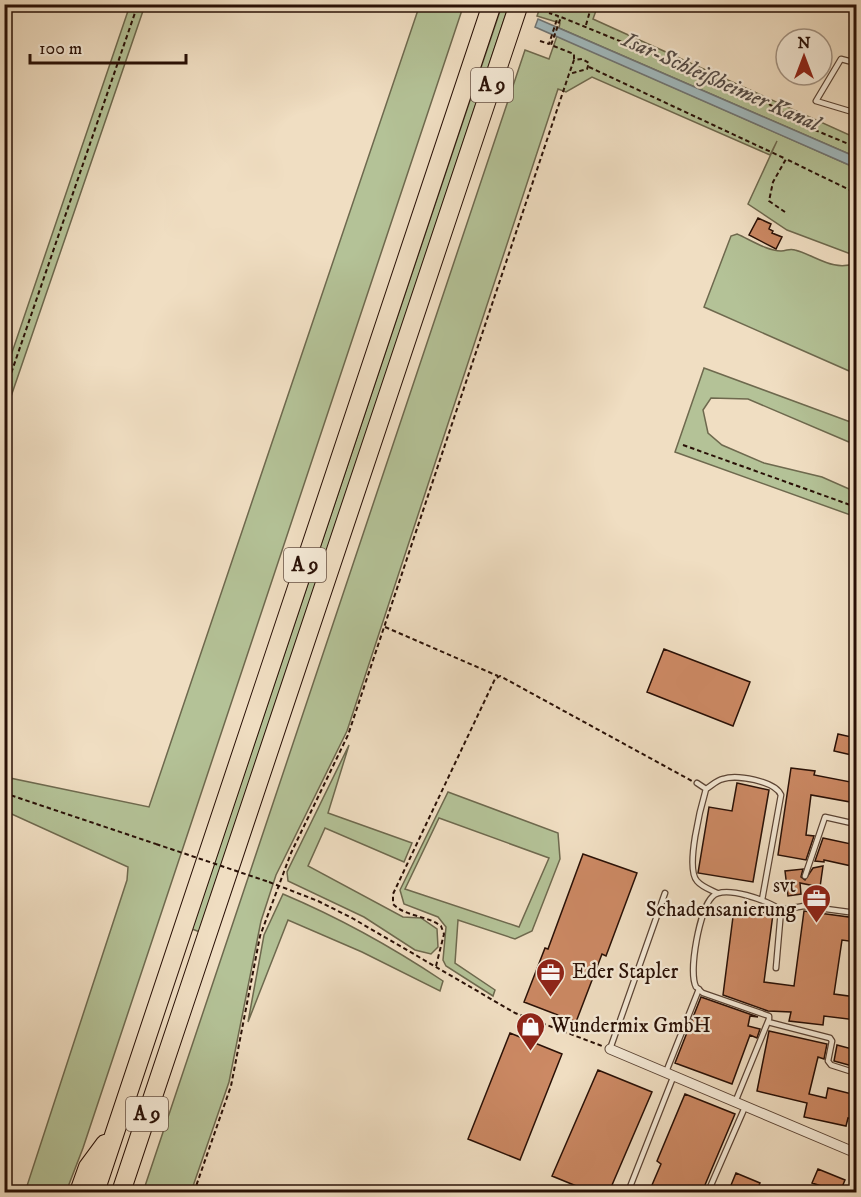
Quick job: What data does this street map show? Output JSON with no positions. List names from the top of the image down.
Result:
{
  "streets": {
    "highway": ["A 9"]
  },
  "water": ["Isar-Schleißheimer Kanal"],
  "places": {
    "office": ["svt Schadensanierung", "Eder Stapler"],
    "shop": ["Wundermix GmbH"]
  },
  "scale_bar": "100 m",
  "north": "top"
}
